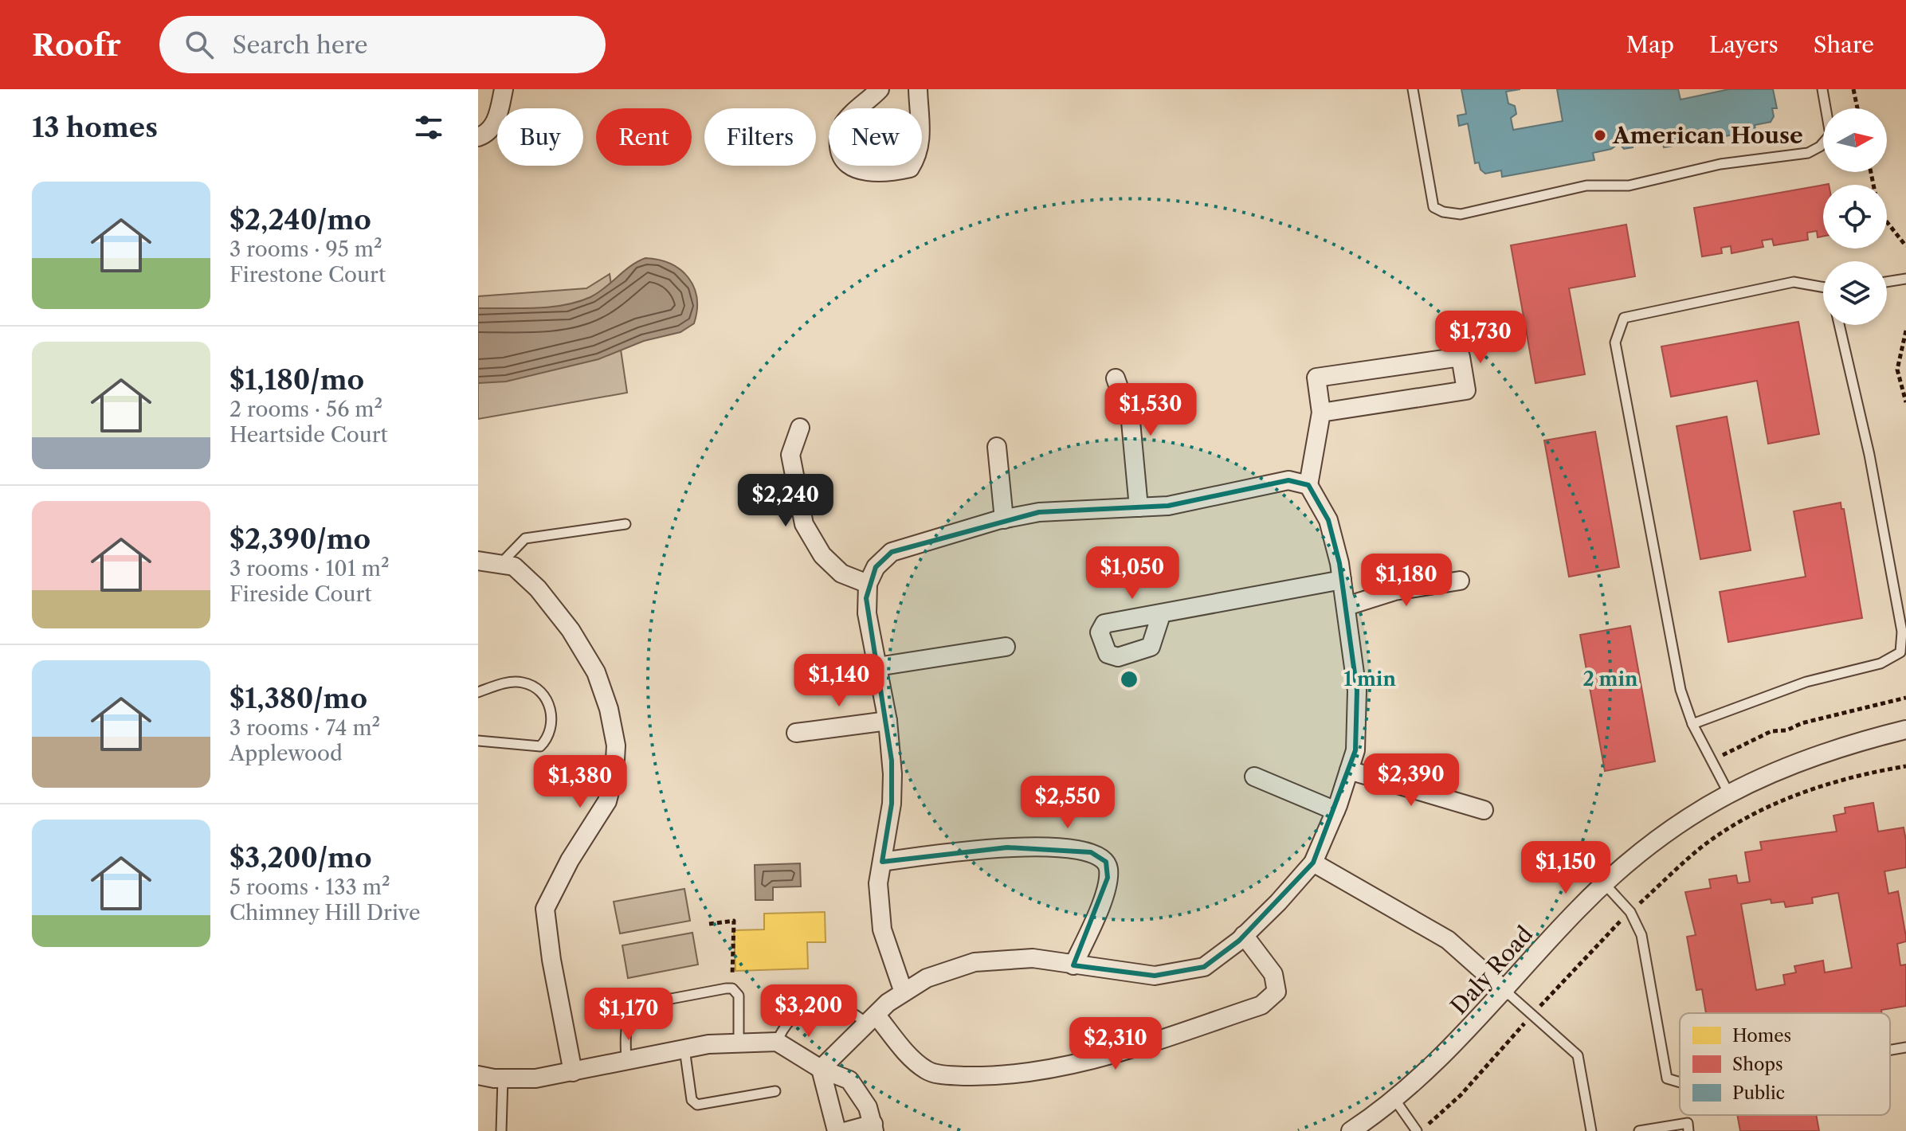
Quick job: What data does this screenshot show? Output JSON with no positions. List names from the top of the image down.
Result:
{
  "streets": {
    "street": ["Daly Road"]
  },
  "places": ["American House"],
  "legend": ["Homes", "Shops", "Public"],
  "north": "right",
  "page": {
    "header": "Roofr",
    "search": "Search here",
    "nav": ["Map", "Layers", "Share"],
    "heading": "13 homes",
    "chip": [
      "Buy",
      "Rent",
      "Filters",
      "New"
    ],
    "list": [
      {
        "name": "$2,240/mo",
        "note": "3 rooms · 95 m² · Firestone Court"
      },
      {
        "name": "$1,180/mo",
        "note": "2 rooms · 56 m² · Heartside Court"
      },
      {
        "name": "$2,390/mo",
        "note": "3 rooms · 101 m² · Fireside Court"
      },
      {
        "name": "$1,380/mo",
        "note": "3 rooms · 74 m² · Applewood"
      },
      {
        "name": "$3,200/mo",
        "note": "5 rooms · 133 m² · Chimney Hill Drive"
      }
    ],
    "price": [
      "$1,730",
      "$1,530",
      "$2,240",
      "$1,050",
      "$1,180",
      "$1,140",
      "$2,390",
      "$1,380",
      "$2,550",
      "$1,150",
      "$3,200",
      "$1,170",
      "$2,310"
    ]
  },
  "rings": ["1 min", "2 min"]
}
